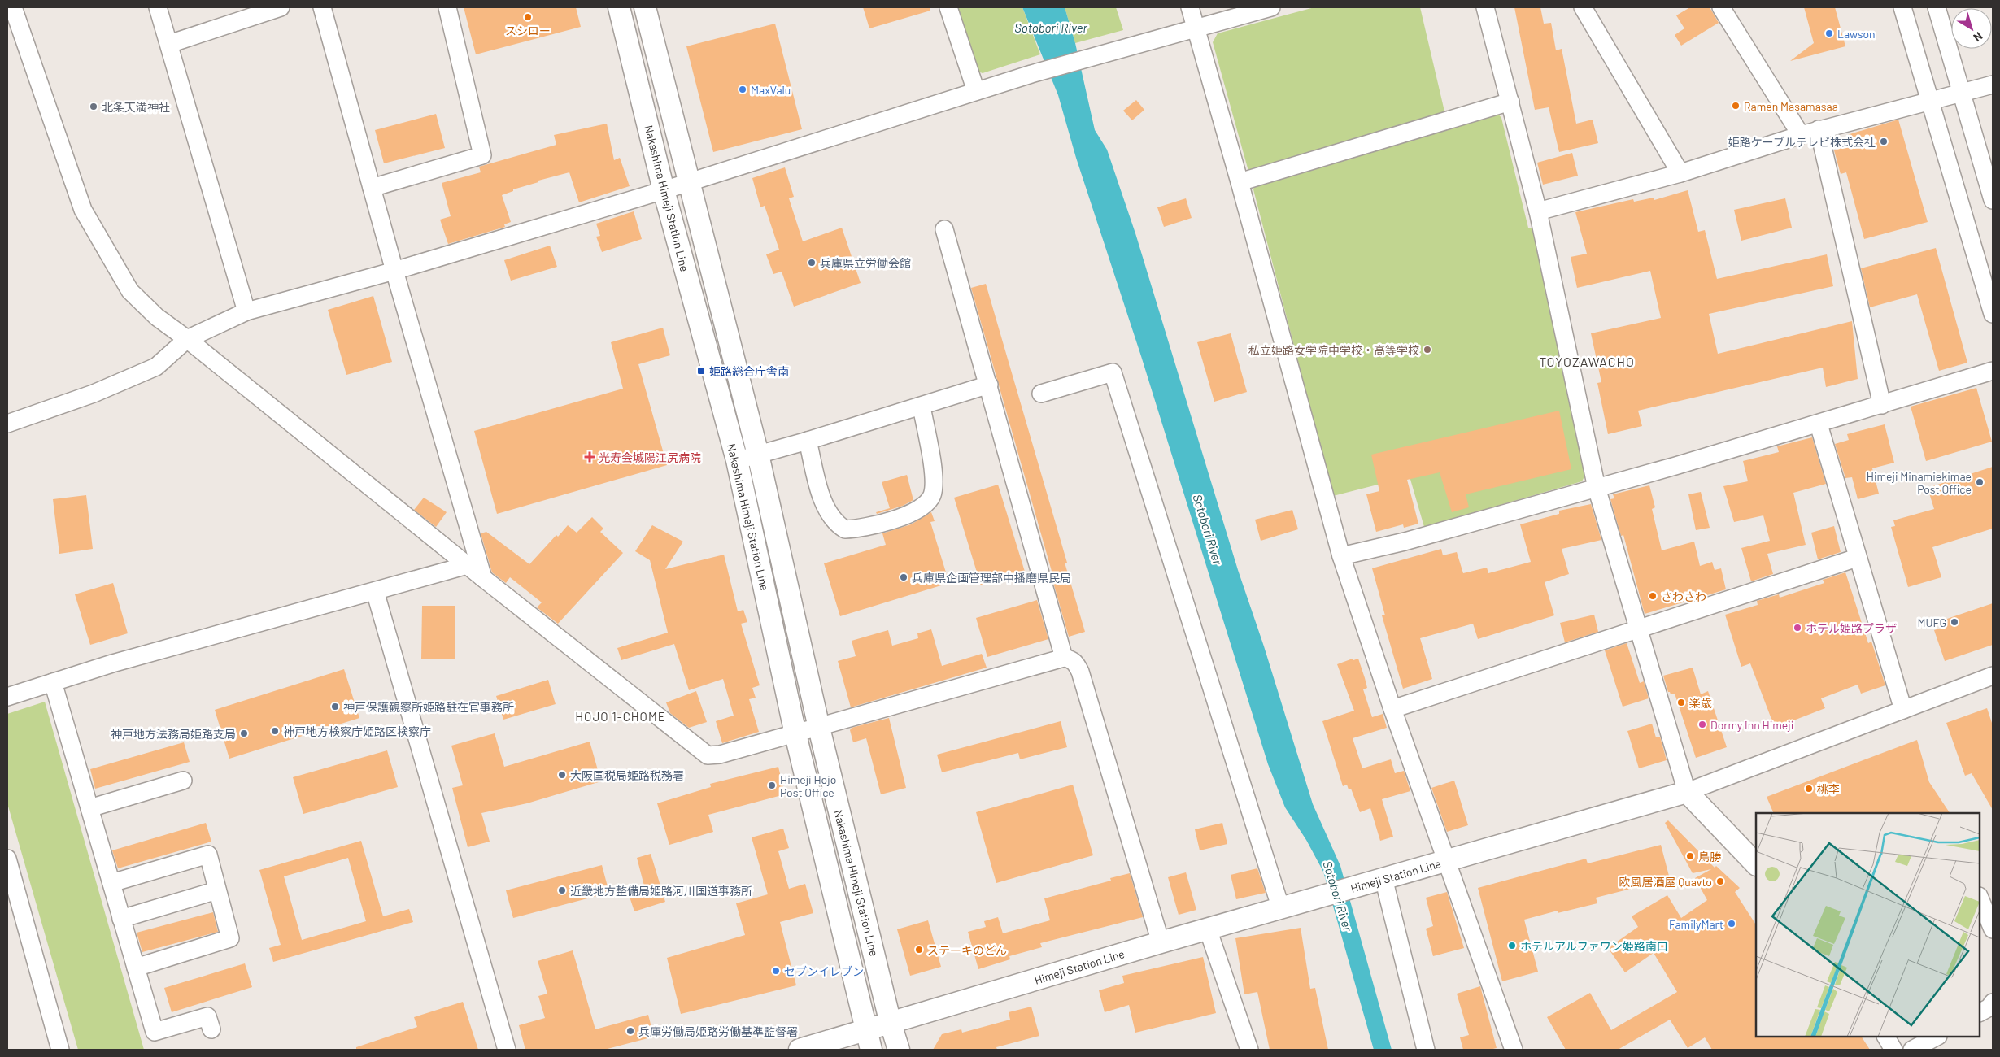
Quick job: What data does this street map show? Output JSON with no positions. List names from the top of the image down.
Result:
{
  "streets": {
    "main road": ["Nakashima Himeji Station Line", "Himeji Station Line"]
  },
  "crossings": [
    ["Nakashima Himeji Station Line", "Himeji Station Line"]
  ],
  "districts": ["TOYOZAWACHO", "HOJO 1-CHOME"],
  "water": ["Sotobori River"],
  "places": {
    "other": [
      "スシロー",
      "Lawson",
      "MaxValu",
      "Ramen Masamasaa",
      "北条天満神社",
      "姫路ケーブルテレビ株式会社",
      "兵庫県立労働会館",
      "私立姫路女学院中学校・高等学校",
      "Himeji Minamiekimae Post Office",
      "兵庫県企画管理部中播磨県民局",
      "さわさわ",
      "MUFG",
      "ホテル姫路プラザ",
      "楽歳",
      "神戸保護観察所姫路駐在官事務所",
      "Dormy Inn Himeji",
      "神戸地方検察庁姫路区検察庁",
      "神戸地方法務局姫路支局",
      "大阪国税局姫路税務署",
      "Himeji Hojo Post Office",
      "桃李",
      "鳥勝",
      "欧風居酒屋 Quavto",
      "近畿地方整備局姫路河川国道事務所",
      "FamilyMart",
      "ホテルアルファワン姫路南口",
      "ステーキのどん",
      "セブンイレブン",
      "兵庫労働局姫路労働基準監督署"
    ],
    "transit": ["姫路総合庁舎南"],
    "health": ["光寿会城陽江尻病院"]
  },
  "north": "bottom right"
}
